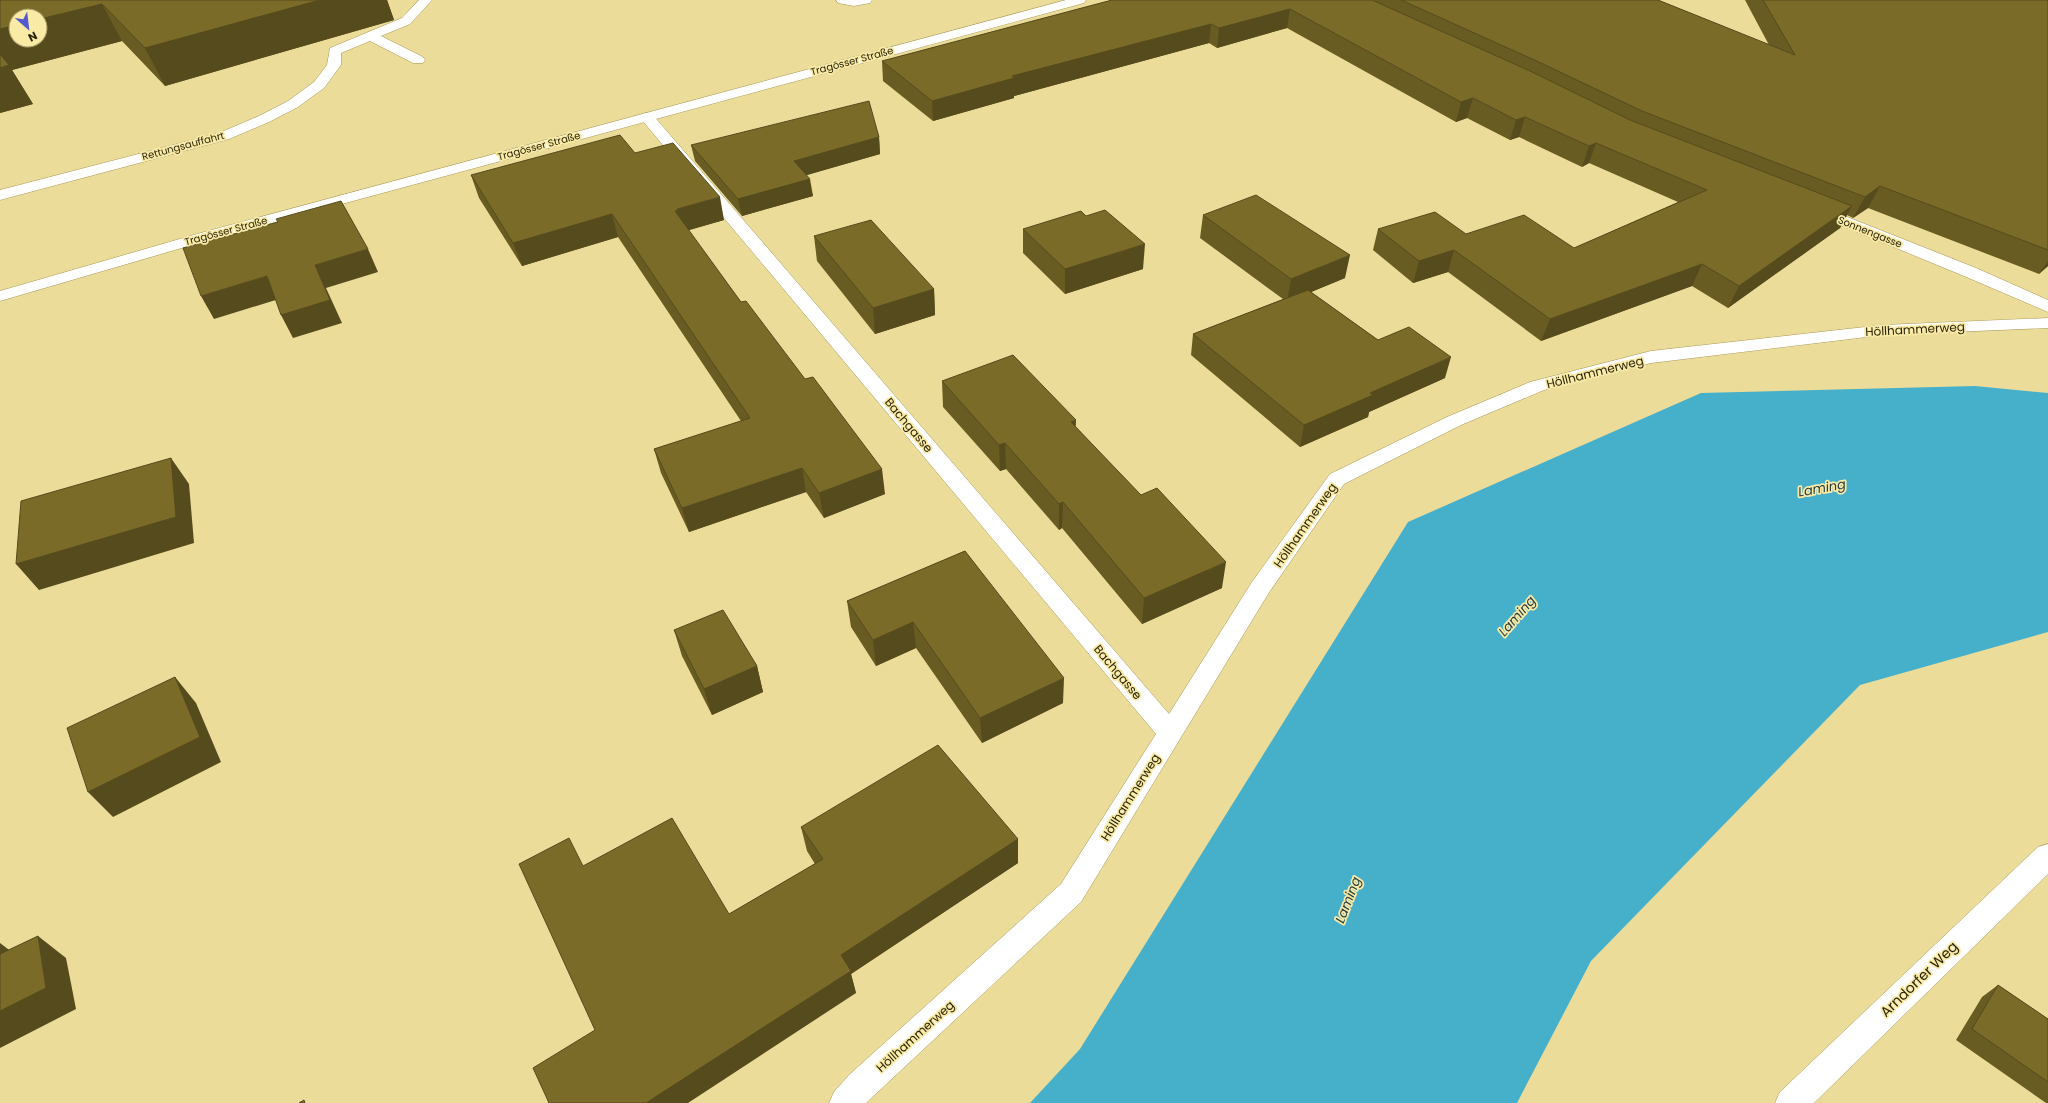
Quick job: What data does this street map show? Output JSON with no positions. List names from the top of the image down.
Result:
{
  "streets": {
    "street": [
      "Tragösser Straße",
      "Rettungsauffahrt",
      "Sonnengasse",
      "Höllhammerweg",
      "Bachgasse",
      "Arndorfer Weg"
    ]
  },
  "crossings": [
    ["Tragösser Straße", "Bachgasse"],
    ["Höllhammerweg", "Bachgasse"]
  ],
  "water": ["Laming"],
  "north": "bottom right"
}
